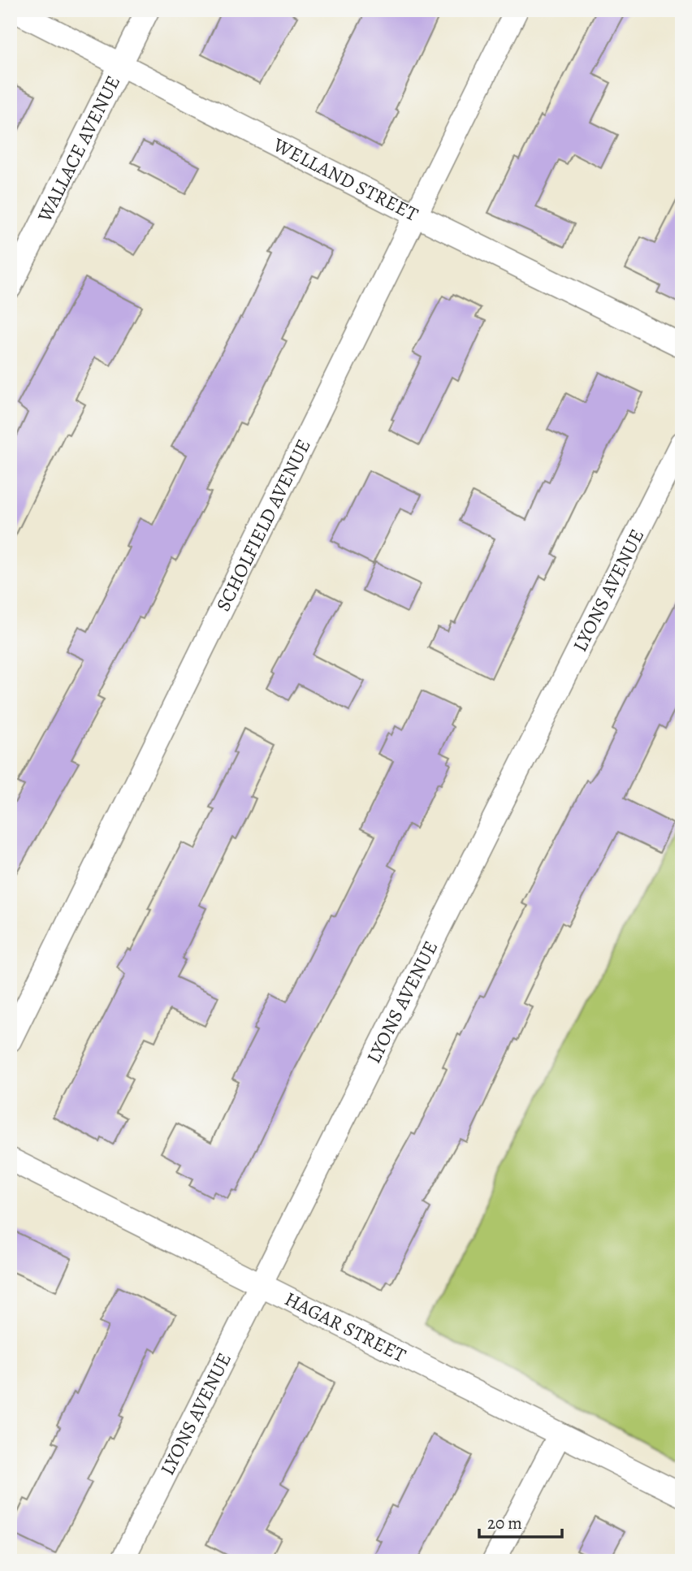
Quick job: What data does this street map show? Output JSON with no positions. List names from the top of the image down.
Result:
{
  "streets": {
    "street": [
      "WALLACE AVENUE",
      "WELLAND STREET",
      "SCHOLFIELD AVENUE",
      "LYONS AVENUE",
      "HAGAR STREET"
    ]
  },
  "crossings": [
    ["WALLACE AVENUE", "WELLAND STREET"],
    ["WELLAND STREET", "SCHOLFIELD AVENUE"],
    ["LYONS AVENUE", "HAGAR STREET"]
  ],
  "scale_bar": "20 m"
}
